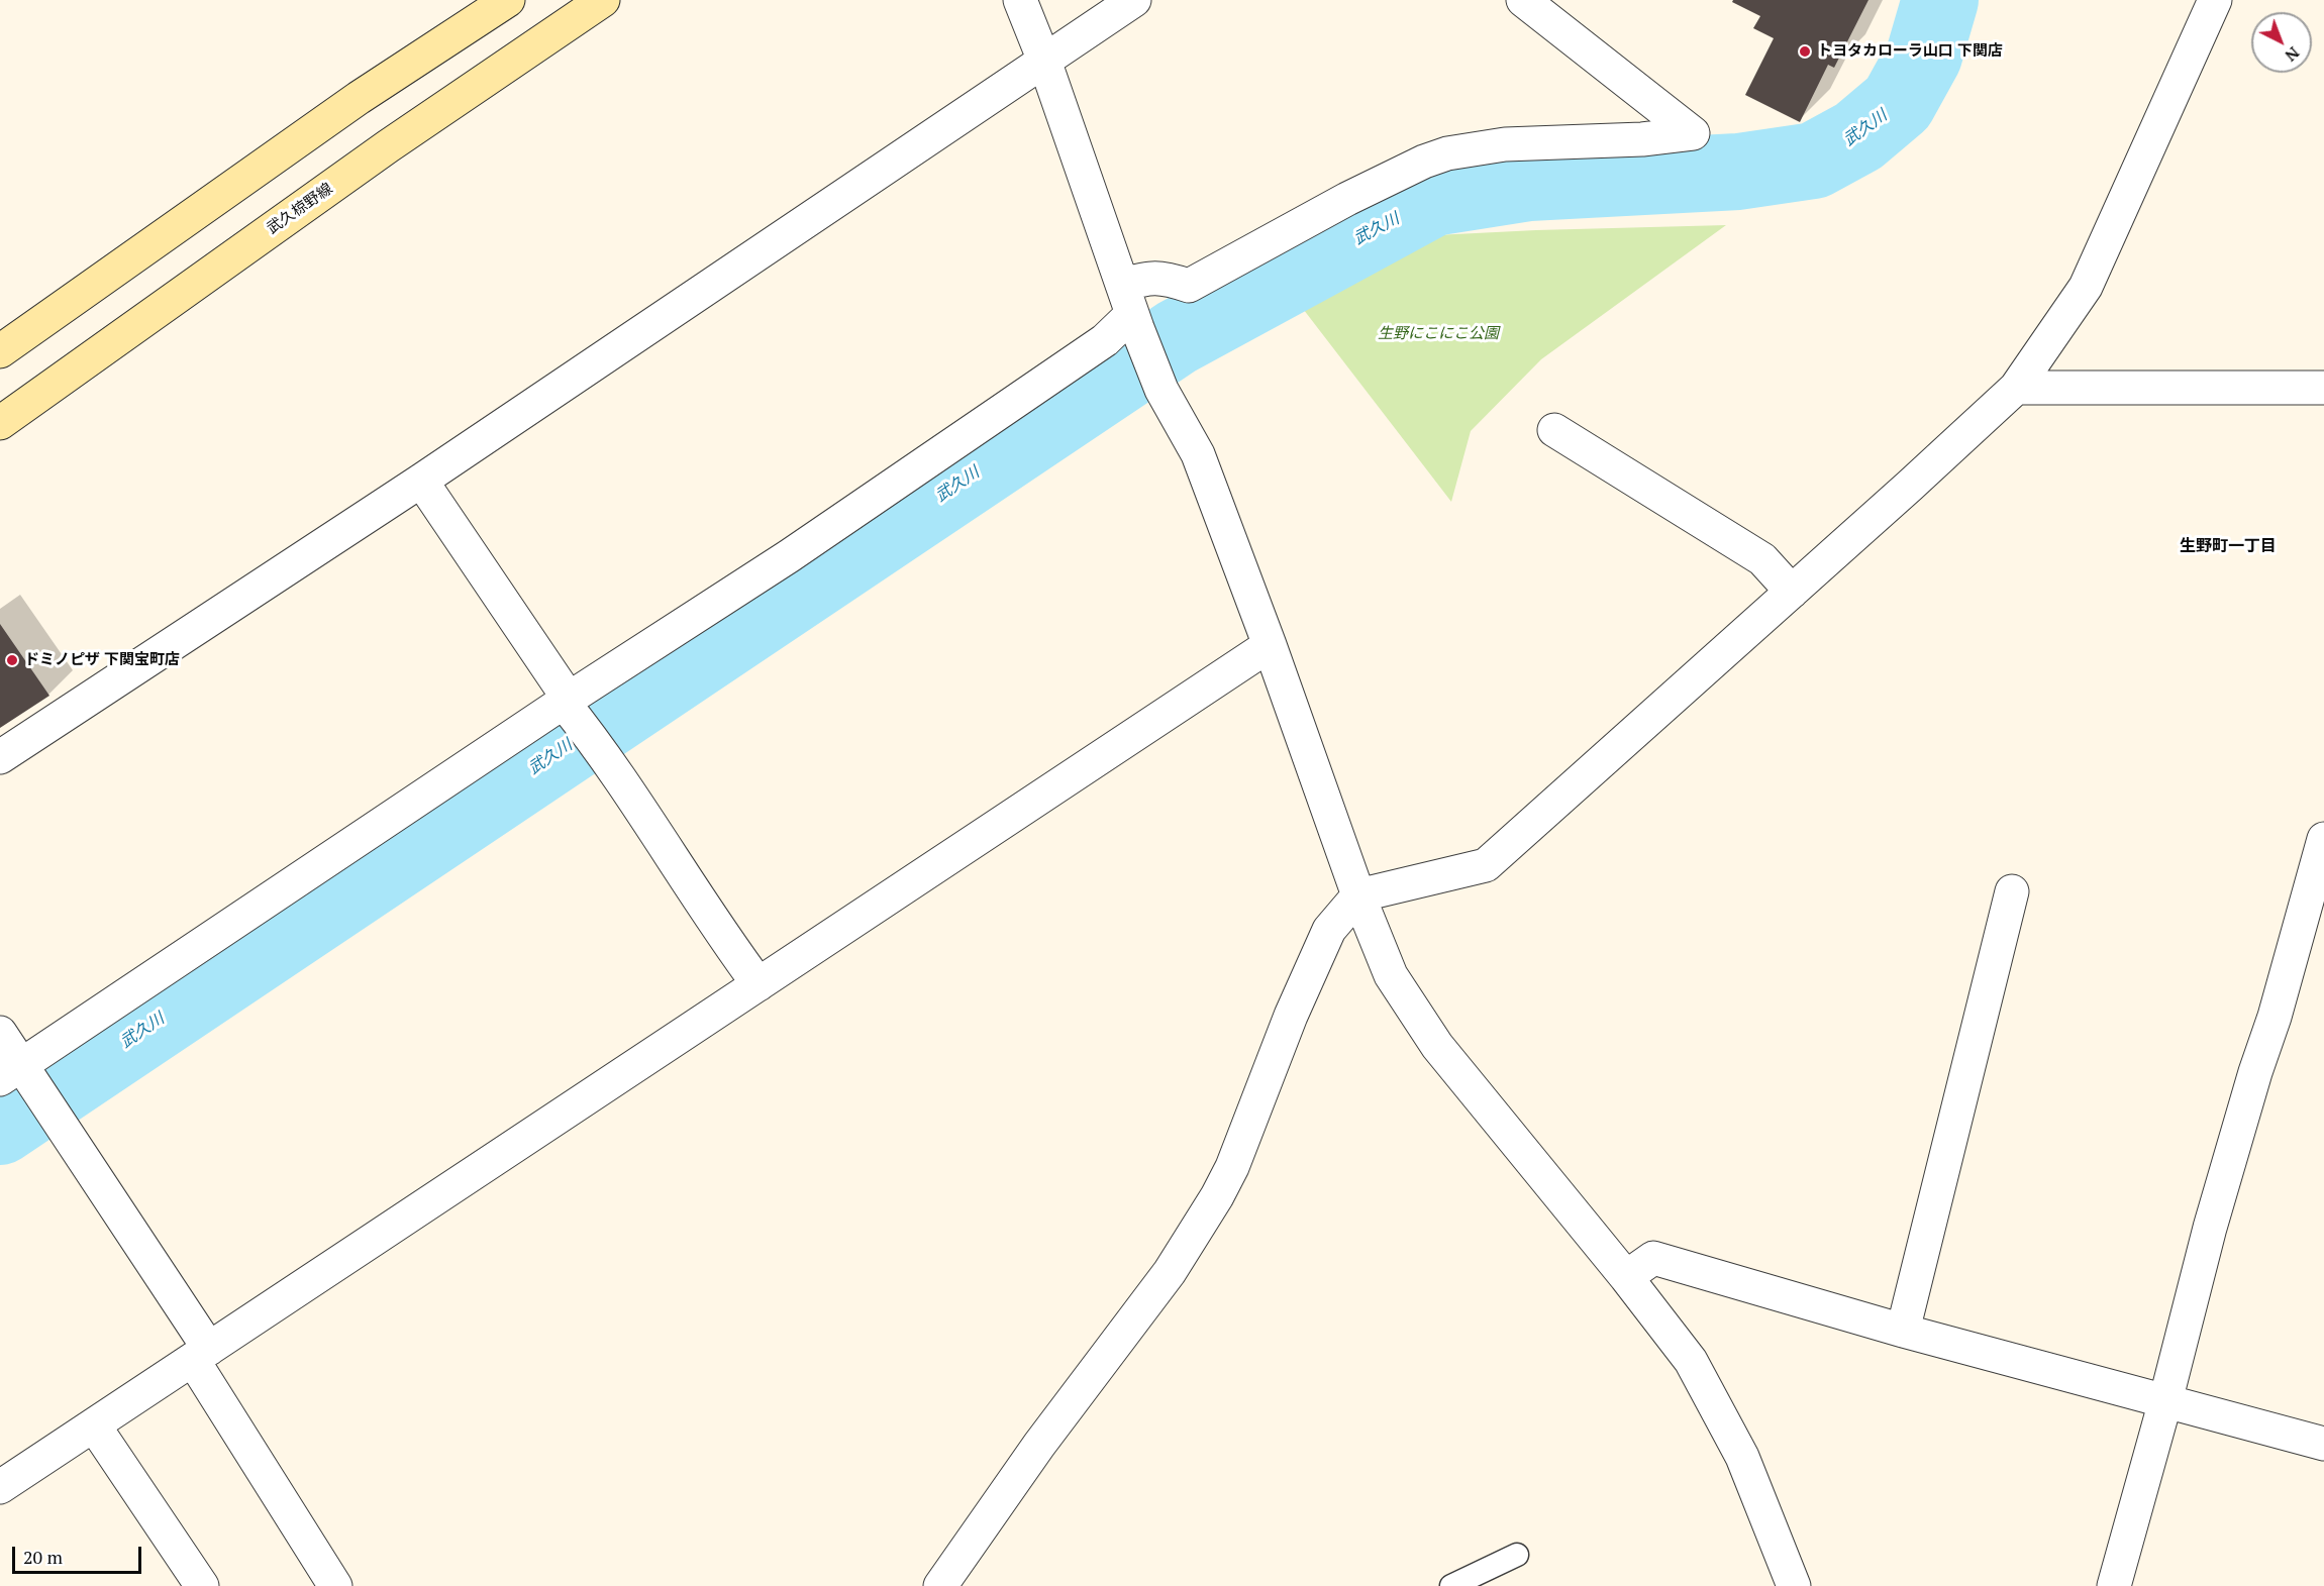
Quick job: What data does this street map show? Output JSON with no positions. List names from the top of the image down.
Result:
{
  "streets": {
    "main road": ["武久椋野線"]
  },
  "districts": ["生野町一丁目"],
  "water": ["武久川"],
  "parks": ["生野にこにこ公園"],
  "places": ["トヨタカローラ山口 下関店", "ドミノピザ 下関宝町店"],
  "scale_bar": "20 m",
  "north": "bottom right"
}
